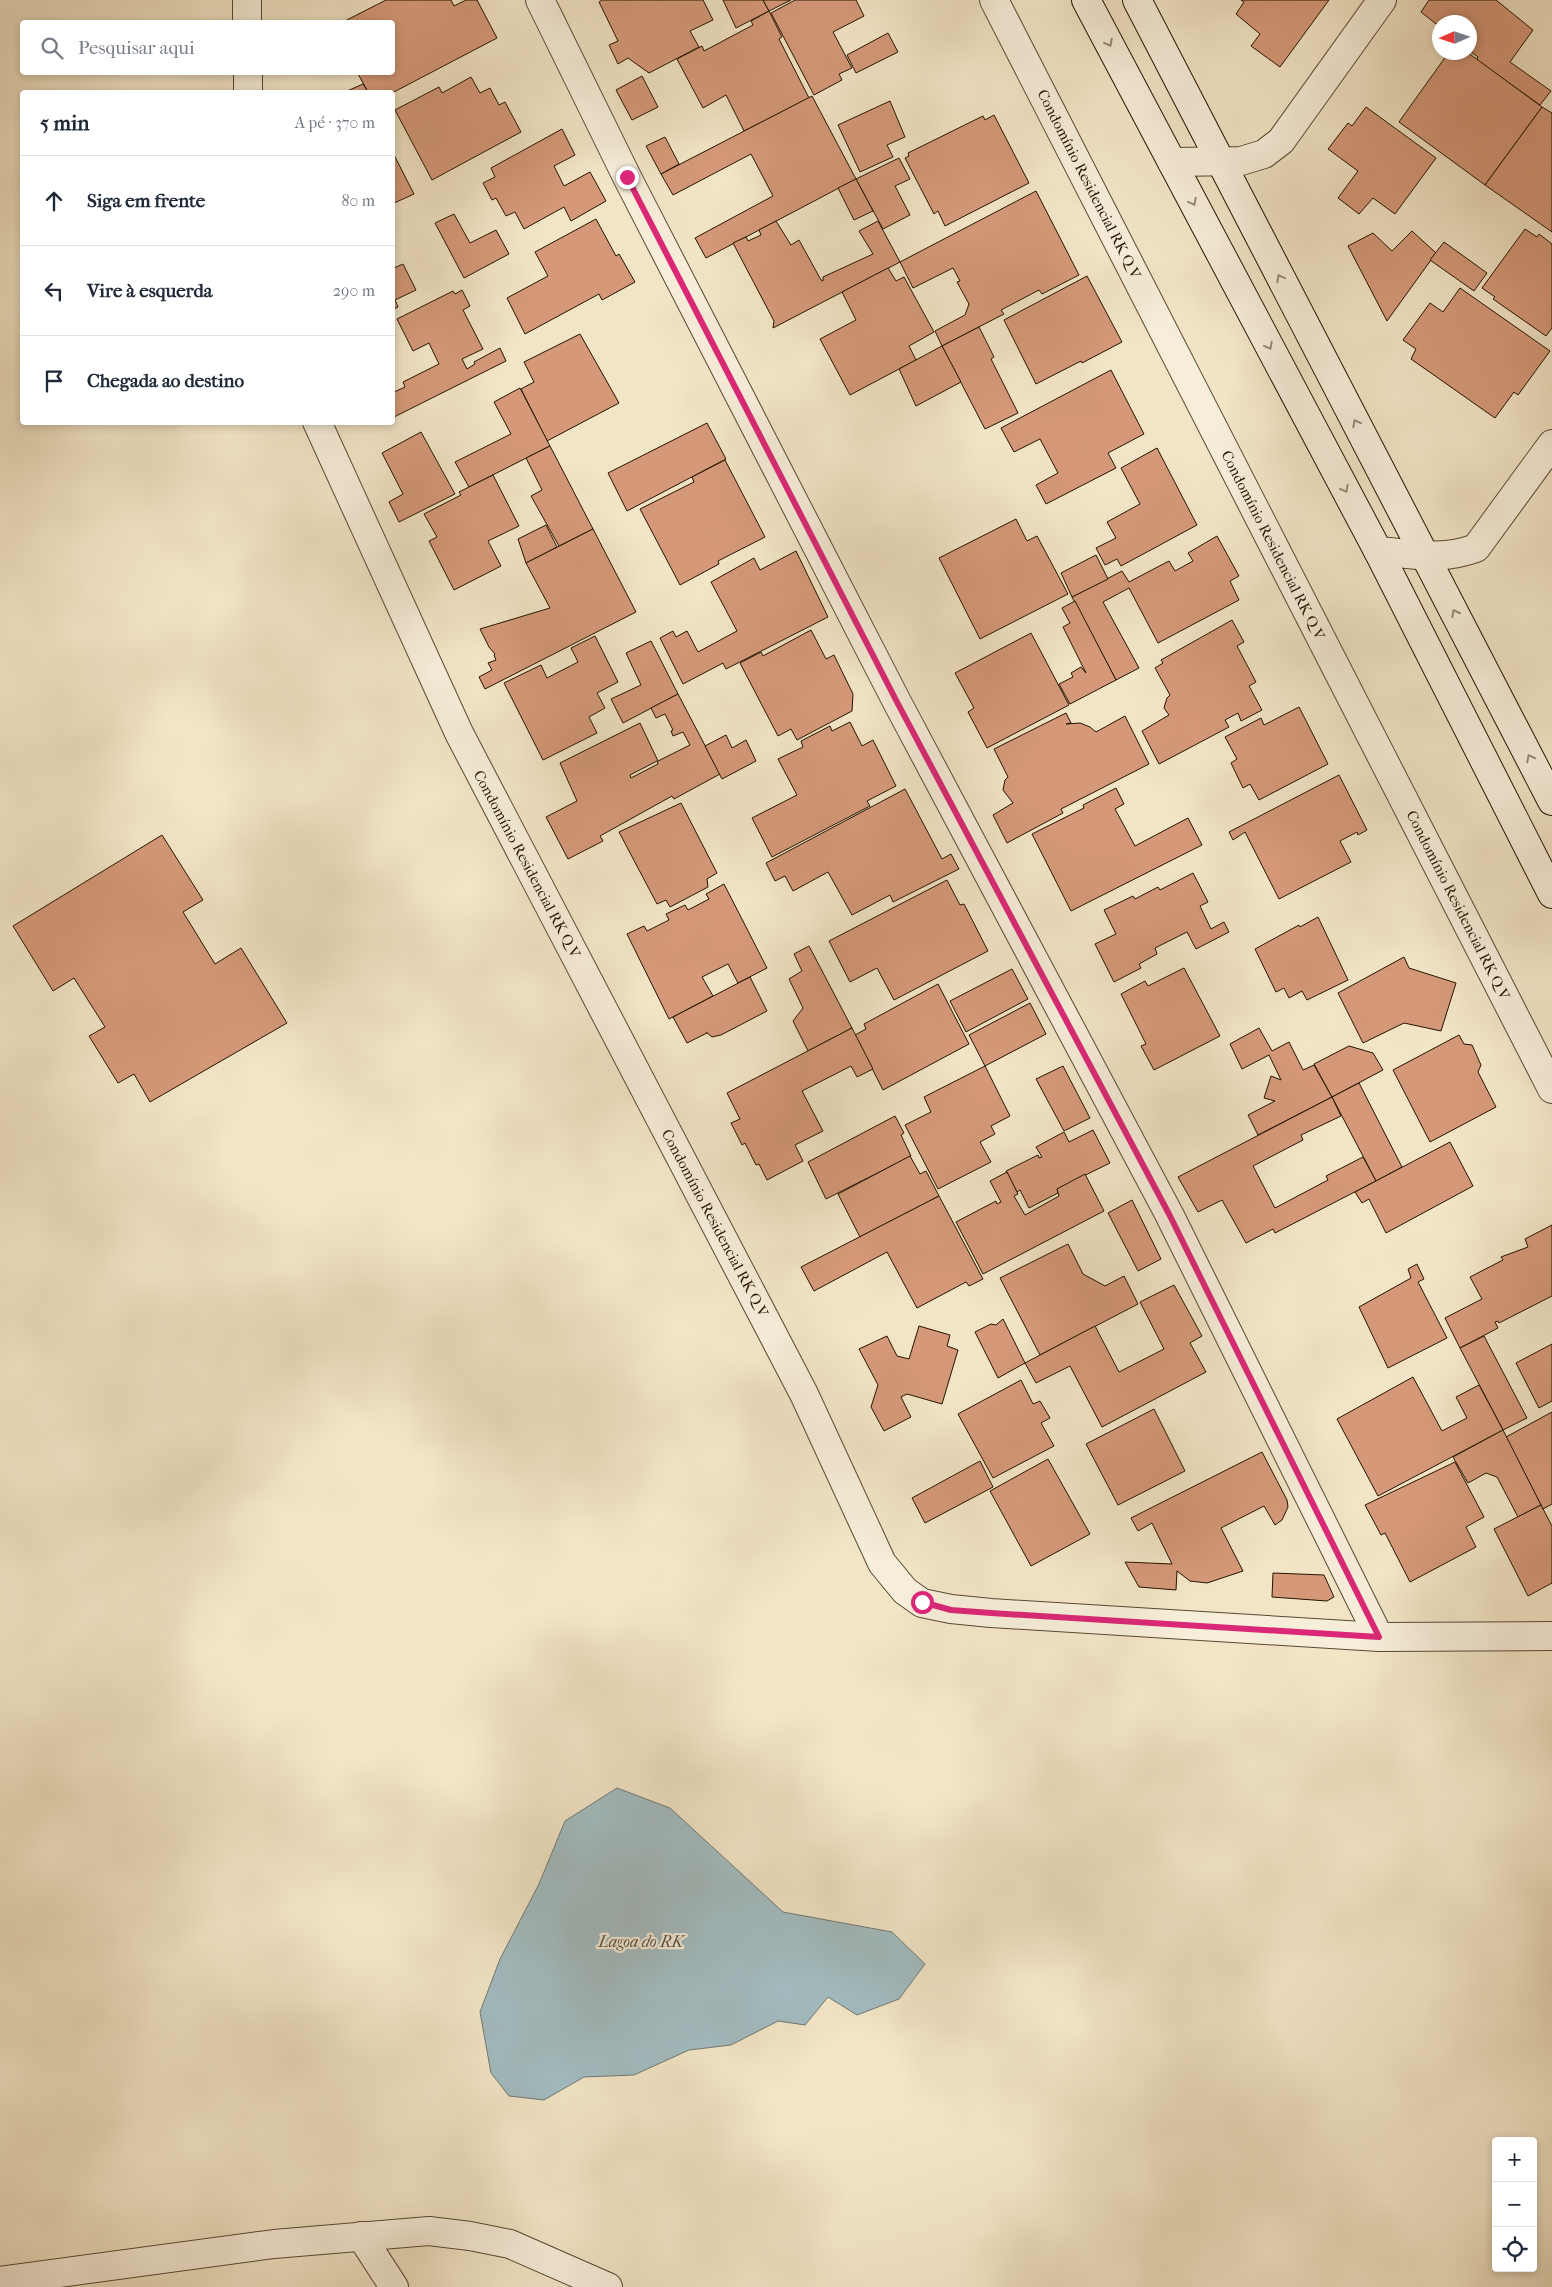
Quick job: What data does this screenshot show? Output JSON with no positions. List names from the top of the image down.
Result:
{
  "streets": {
    "street": ["Condomínio Residencial RK Q V"]
  },
  "water": ["Lagoa do RK"],
  "north": "left",
  "page": {
    "search": "Pesquisar aqui",
    "heading": ["5 min", "A pé · 370 m"],
    "list": [
      ["Siga em frente", "80 m"],
      ["Vire à esquerda", "290 m"],
      "Chegada ao destino"
    ],
    "map_buttons": ["+", "−"]
  }
}
